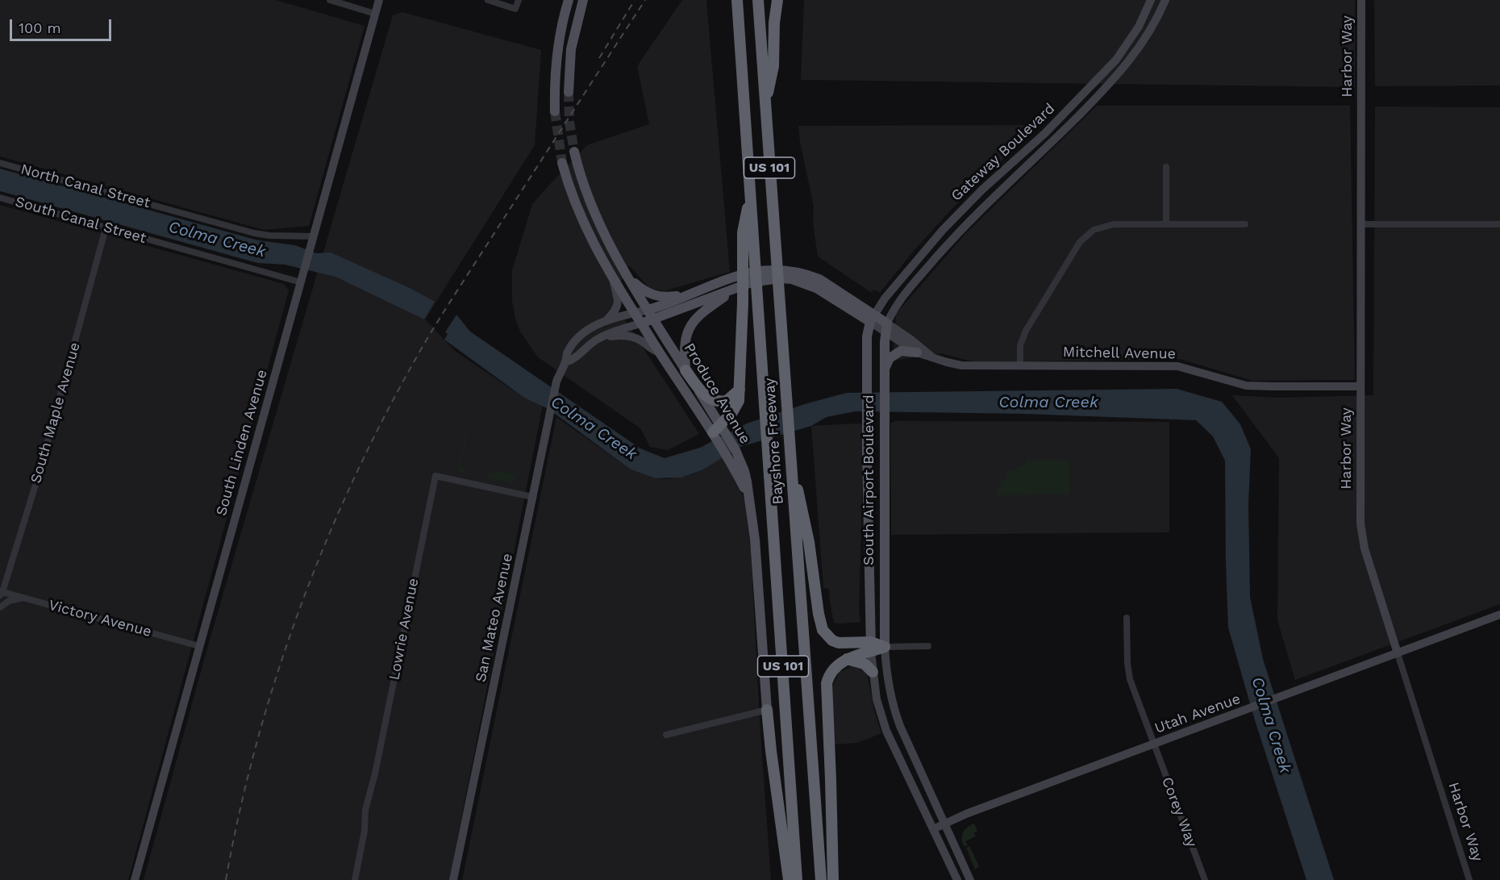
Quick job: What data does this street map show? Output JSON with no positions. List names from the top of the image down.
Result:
{
  "streets": {
    "highway": ["US 101", "Bayshore Freeway"],
    "main road": ["Produce Avenue", "South Airport Boulevard"],
    "street": [
      "Harbor Way",
      "Gateway Boulevard",
      "North Canal Street",
      "South Canal Street",
      "Mitchell Avenue",
      "South Maple Avenue",
      "South Linden Avenue",
      "San Mateo Avenue",
      "Victory Avenue",
      "Lowrie Avenue",
      "Utah Avenue",
      "Corey Way"
    ]
  },
  "crossings": [
    ["Harbor Way", "Mitchell Avenue"],
    ["Harbor Way", "Utah Avenue"],
    ["Gateway Boulevard", "Mitchell Avenue"],
    ["Gateway Boulevard", "South Airport Boulevard"],
    ["North Canal Street", "South Linden Avenue"],
    ["South Canal Street", "South Maple Avenue"],
    ["South Canal Street", "South Linden Avenue"],
    ["Mitchell Avenue", "South Airport Boulevard"],
    ["Produce Avenue", "San Mateo Avenue"],
    ["South Maple Avenue", "Victory Avenue"],
    ["South Linden Avenue", "Victory Avenue"],
    ["South Airport Boulevard", "Utah Avenue"],
    ["San Mateo Avenue", "Lowrie Avenue"],
    ["Utah Avenue", "Corey Way"]
  ],
  "water": ["Colma Creek"],
  "scale_bar": "100 m"
}
